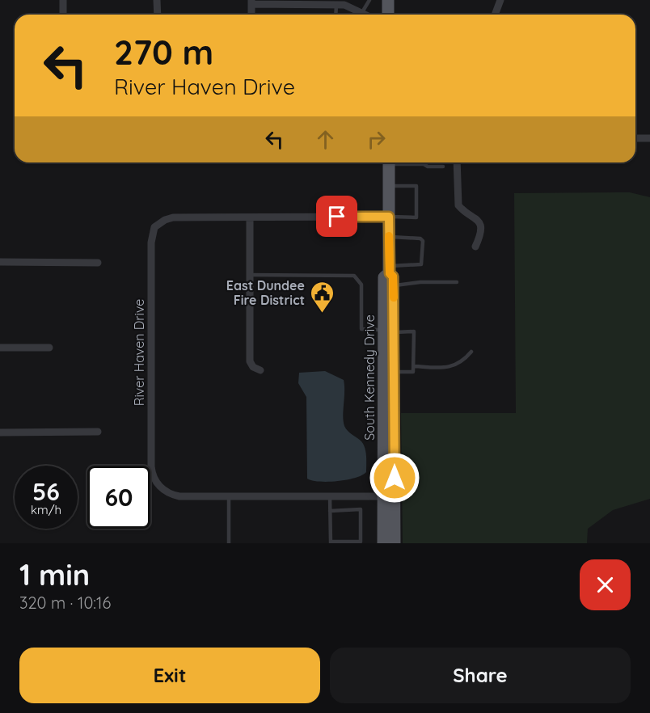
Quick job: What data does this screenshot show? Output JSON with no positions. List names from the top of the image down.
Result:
{
  "streets": {
    "main road": ["South Kennedy Drive"],
    "street": ["River Haven Drive"]
  },
  "crossings": [
    ["River Haven Drive", "South Kennedy Drive"]
  ],
  "places": {
    "public building": ["East Dundee Fire District"]
  },
  "page": {
    "turn": ["270 m", "River Haven Drive"],
    "speed": "56 km/h",
    "limit": "60",
    "heading": ["1 min", "320 m · 10:16"],
    "buttons": ["Exit", "Share"]
  }
}
